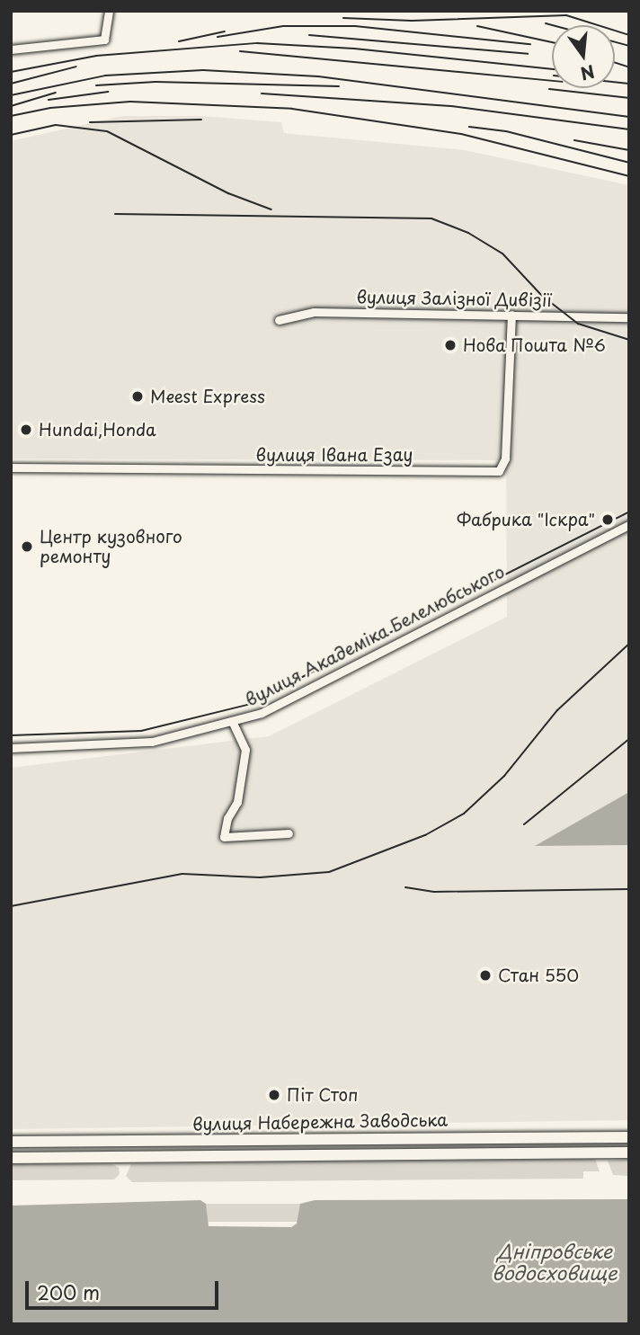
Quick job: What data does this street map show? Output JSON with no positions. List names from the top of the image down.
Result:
{
  "streets": {
    "main road": ["вулиця Набережна Заводська"],
    "street": ["вулиця Залізної Дивізії", "вулиця Івана Езау", "вулиця Академіка Белелюбського"]
  },
  "crossings": [
    ["вулиця Залізної Дивізії", "вулиця Івана Езау"]
  ],
  "water": ["Дніпровське водосховище"],
  "places": [
    "Нова Пошта №6",
    "Meest Express",
    "Hundai,Honda",
    "Фабрика \"Іскра\"",
    "Центр кузовного ремонту",
    "Стан 550",
    "Піт Стоп"
  ],
  "scale_bar": "200 m",
  "north": "bottom"
}
